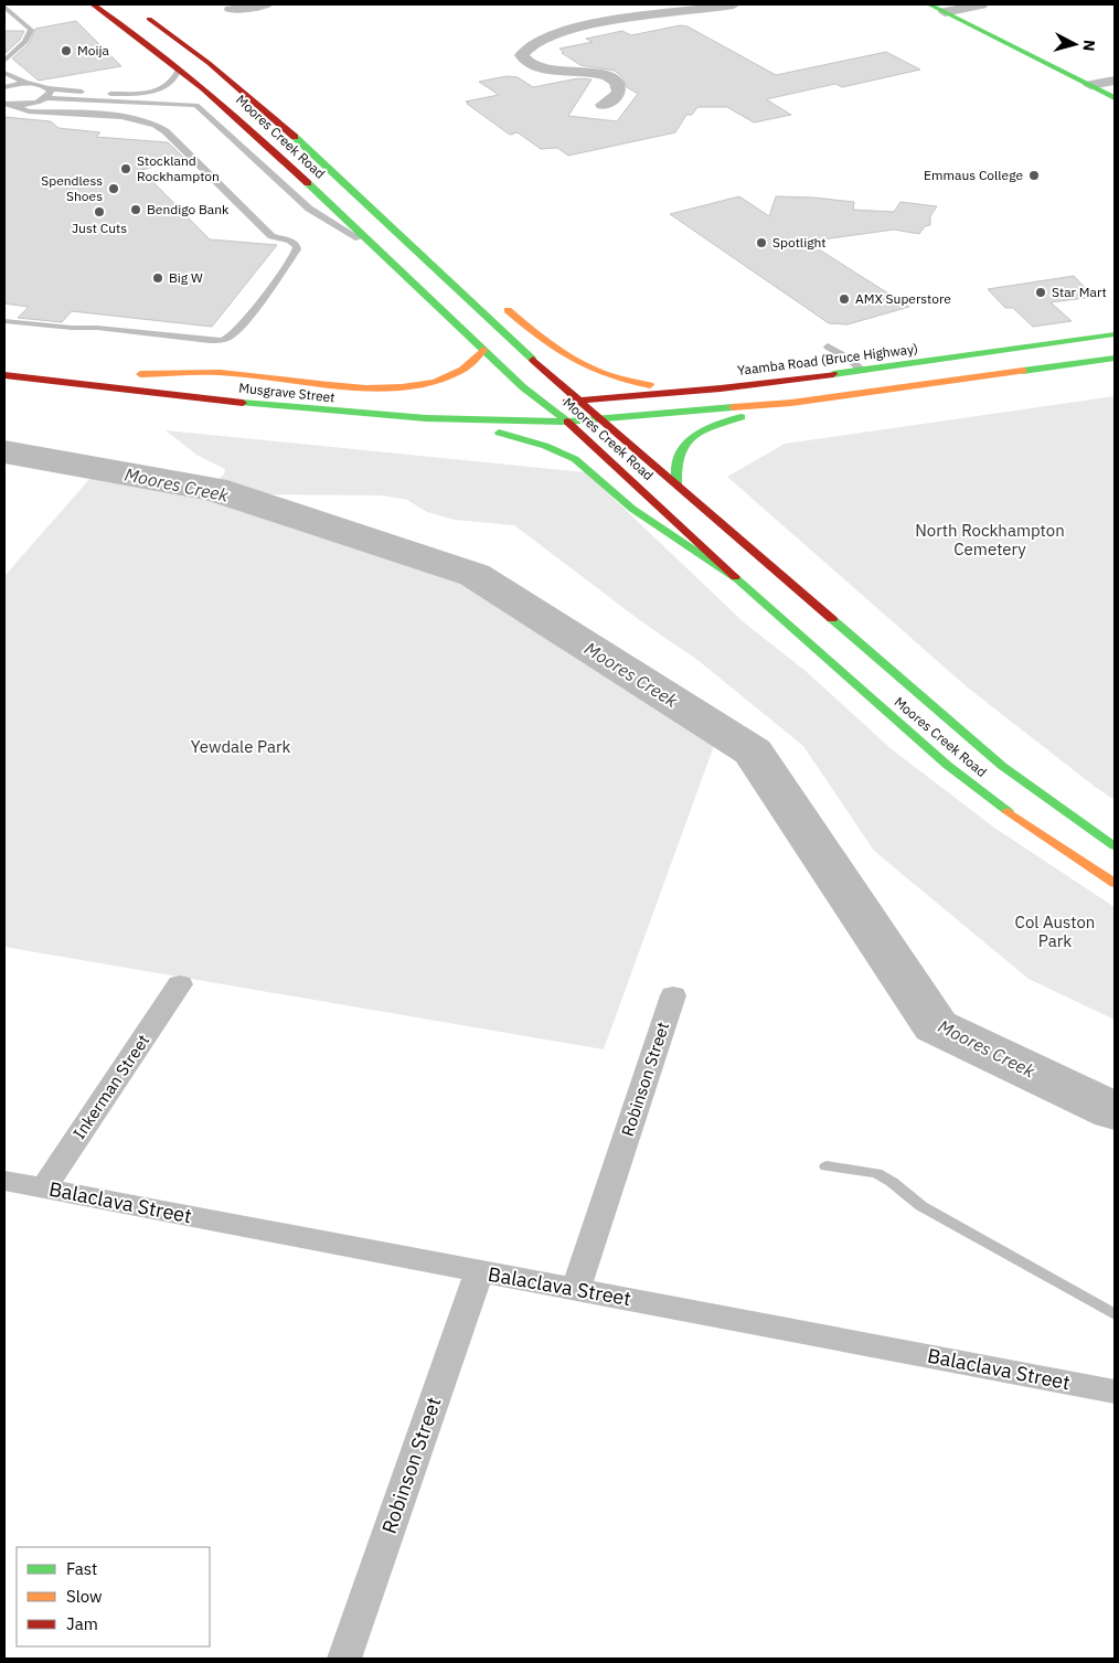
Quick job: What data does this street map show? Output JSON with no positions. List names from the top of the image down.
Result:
{
  "streets": {
    "main road": ["Moores Creek Road", "Yaamba Road (Bruce Highway)", "Musgrave Street"],
    "street": ["Robinson Street", "Inkerman Street", "Balaclava Street"]
  },
  "crossings": [
    ["Moores Creek Road", "Yaamba Road (Bruce Highway)"],
    ["Moores Creek Road", "Musgrave Street"],
    ["Robinson Street", "Balaclava Street"],
    ["Inkerman Street", "Balaclava Street"]
  ],
  "water": ["Moores Creek"],
  "parks": ["North Rockhampton Cemetery", "Yewdale Park", "Col Auston Park"],
  "places": [
    "Moija",
    "Stockland Rockhampton",
    "Emmaus College",
    "Spendless Shoes",
    "Bendigo Bank",
    "Just Cuts",
    "Spotlight",
    "Big W",
    "Star Mart",
    "AMX Superstore"
  ],
  "legend": ["Fast", "Slow", "Jam"],
  "north": "right"
}
